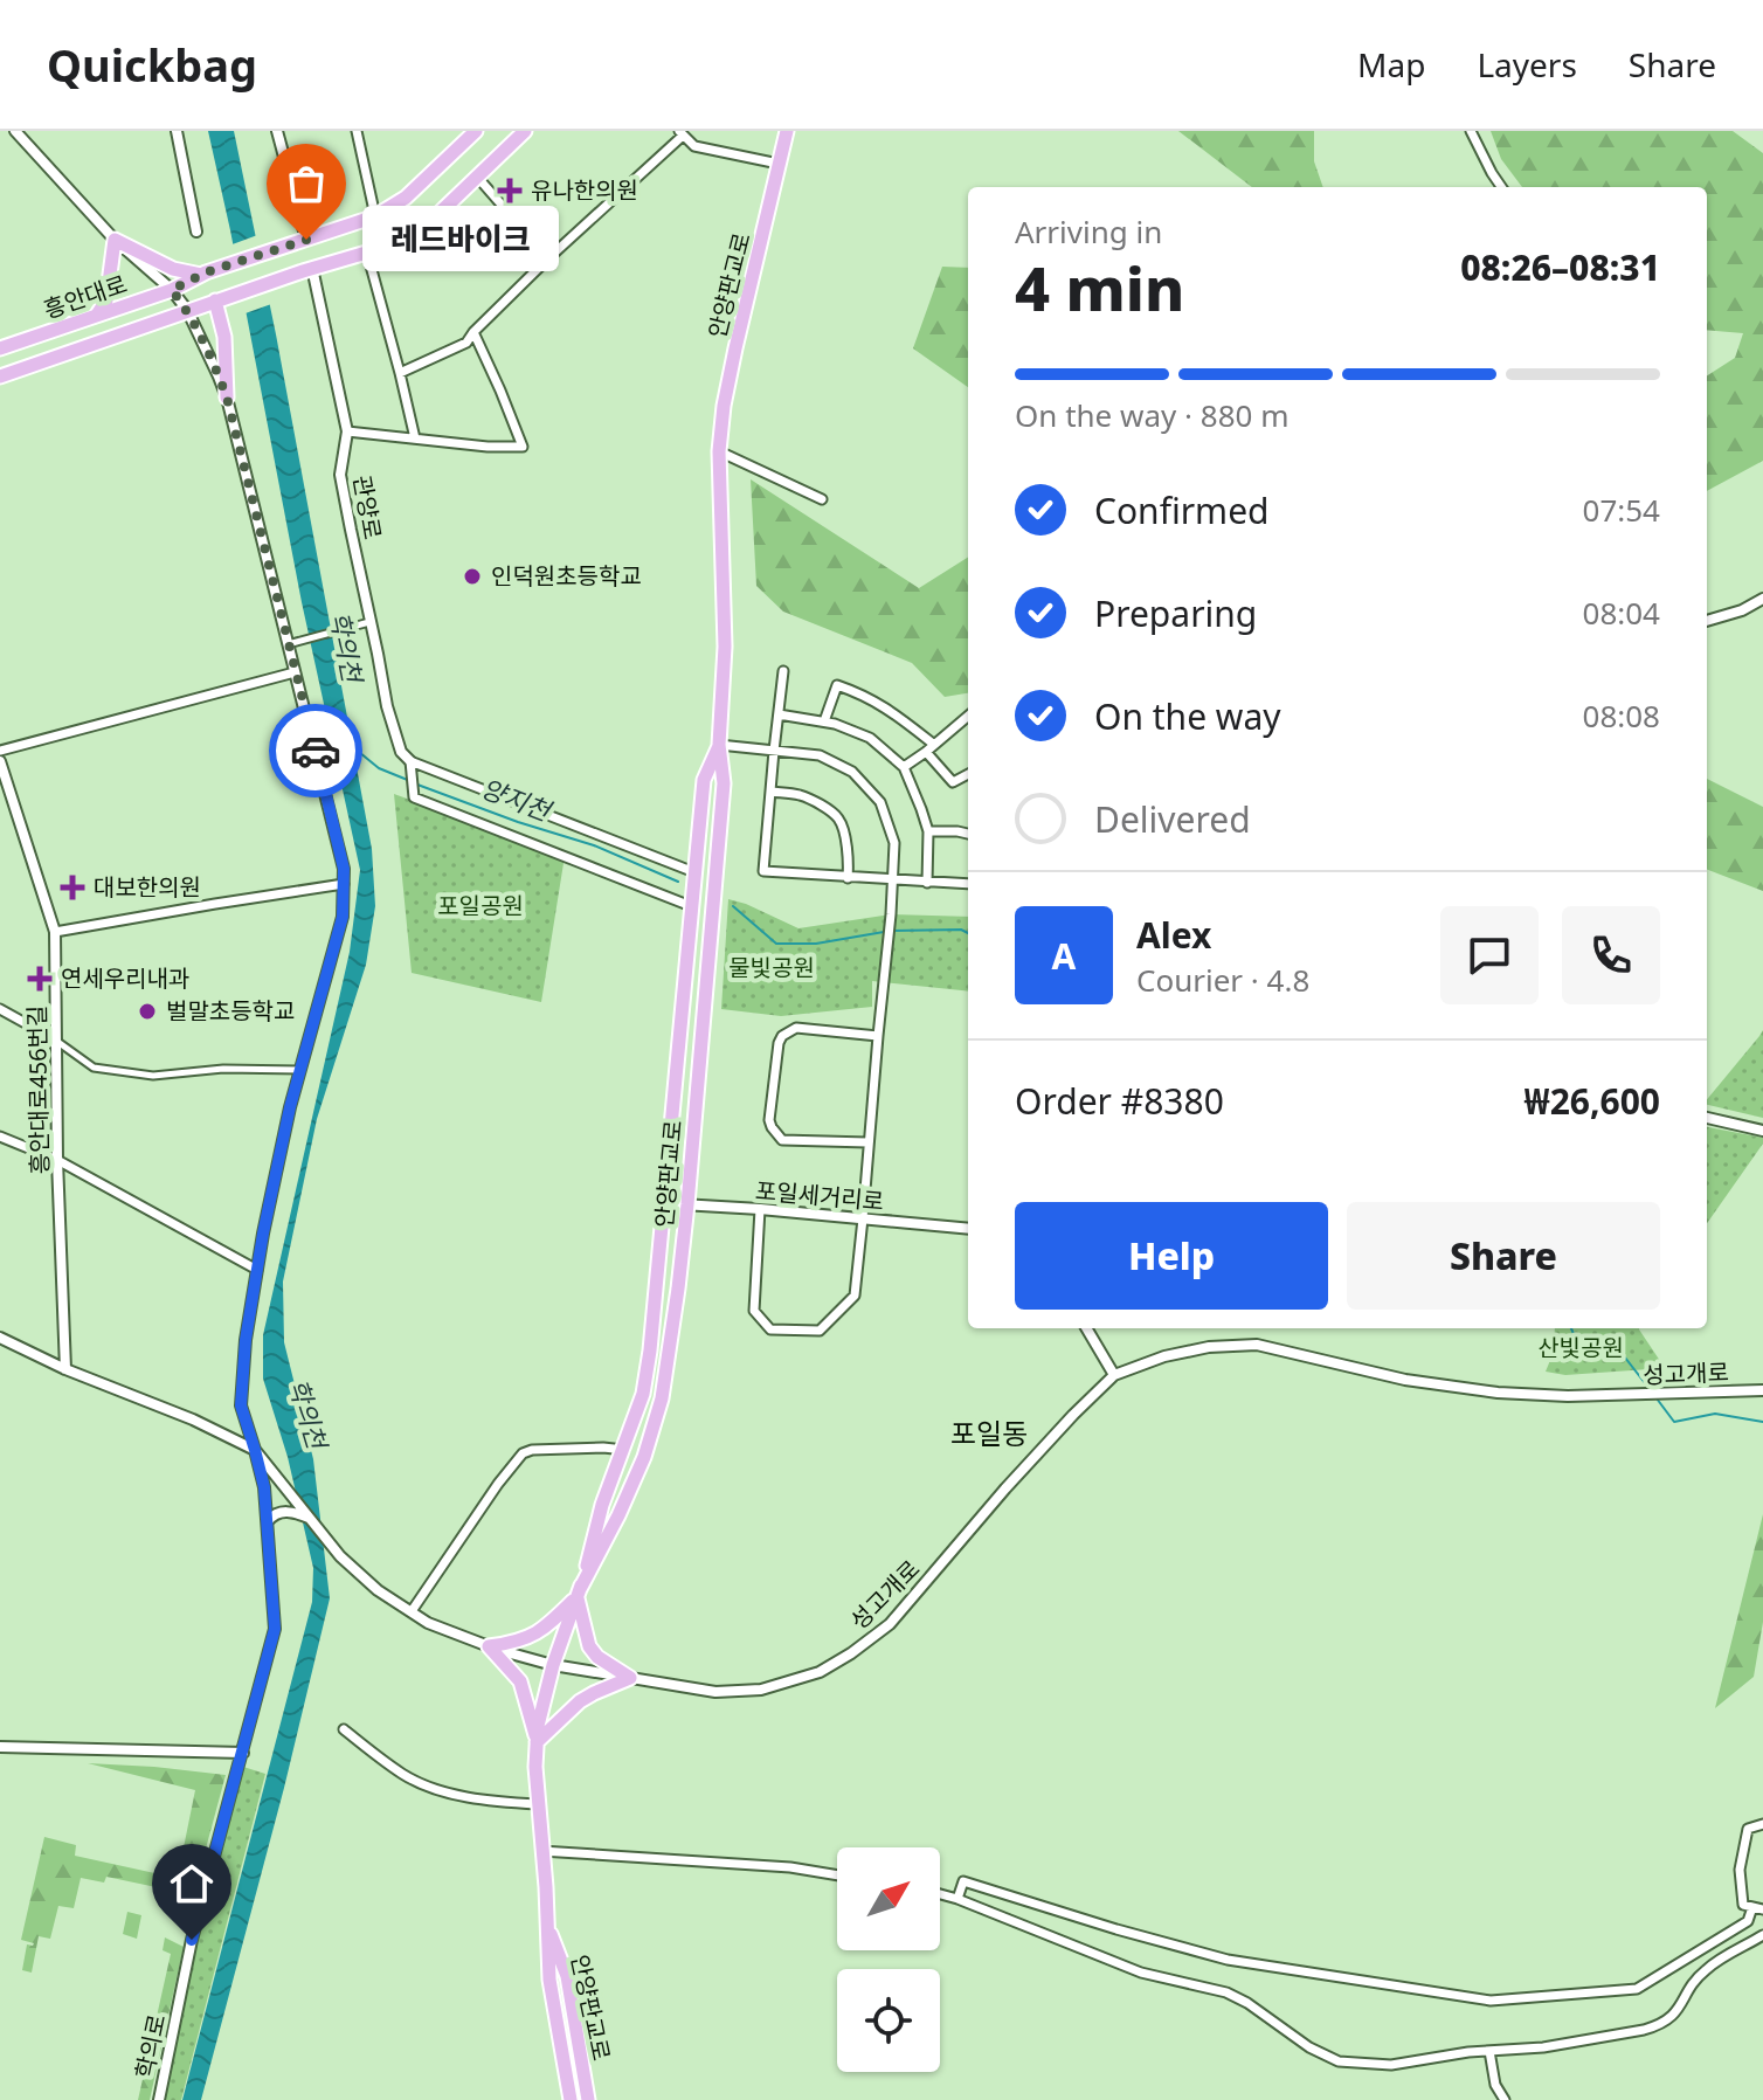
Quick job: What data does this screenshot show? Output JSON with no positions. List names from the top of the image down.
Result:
{
  "streets": {
    "main road": ["안양판교로", "흥안대로"],
    "street": [
      "관양로",
      "흥안대로456번길",
      "포일세거리로",
      "성고개로",
      "학의로"
    ]
  },
  "crossings": [
    ["안양판교로", "포일세거리로"],
    ["안양판교로", "성고개로"],
    ["흥안대로", "관양로"],
    ["흥안대로", "학의로"],
    ["성고개로", "학의로"]
  ],
  "districts": ["포일동"],
  "water": ["학의천", "양지천"],
  "parks": ["포일공원", "물빛공원", "산빛공원"],
  "places": {
    "health": ["유나한의원", "대보한의원", "연세우리내과"],
    "other": ["레드바이크", "인덕원초등학교", "벌말초등학교"]
  },
  "north": "top right",
  "page": {
    "header": "Quickbag",
    "nav": ["Map", "Layers", "Share"],
    "heading": ["4 min", "Arriving in", "08:26–08:31"],
    "panel": [
      "Alex",
      "Courier · 4.8",
      "Order #8380",
      "₩26,600"
    ],
    "bubble": "레드바이크",
    "bar": "On the way · 880 m",
    "list": [
      ["Confirmed", "07:54"],
      ["Preparing", "08:04"],
      ["On the way", "08:08"],
      "Delivered"
    ],
    "round": "A",
    "buttons": ["Help", "Share"]
  }
}
